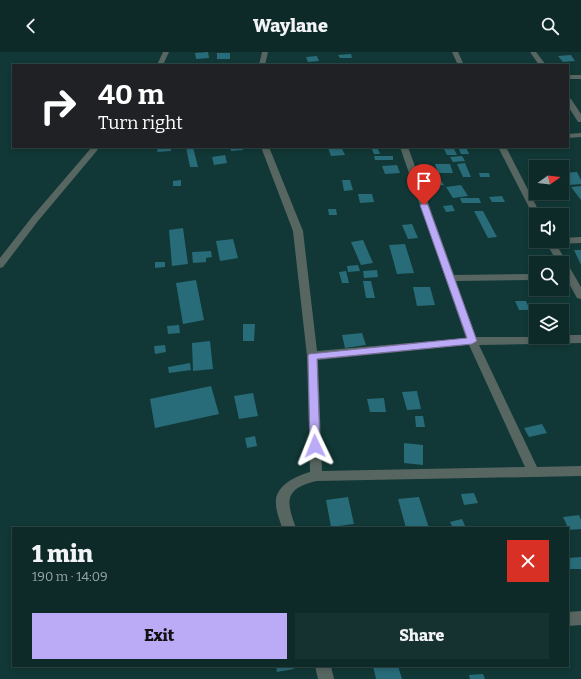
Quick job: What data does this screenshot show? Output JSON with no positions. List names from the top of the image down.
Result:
{
  "north": "right",
  "page": {
    "header": "Waylane",
    "turn": ["40 m", "Turn right"],
    "heading": ["1 min", "190 m · 14:09"],
    "buttons": ["Exit", "Share"]
  }
}
